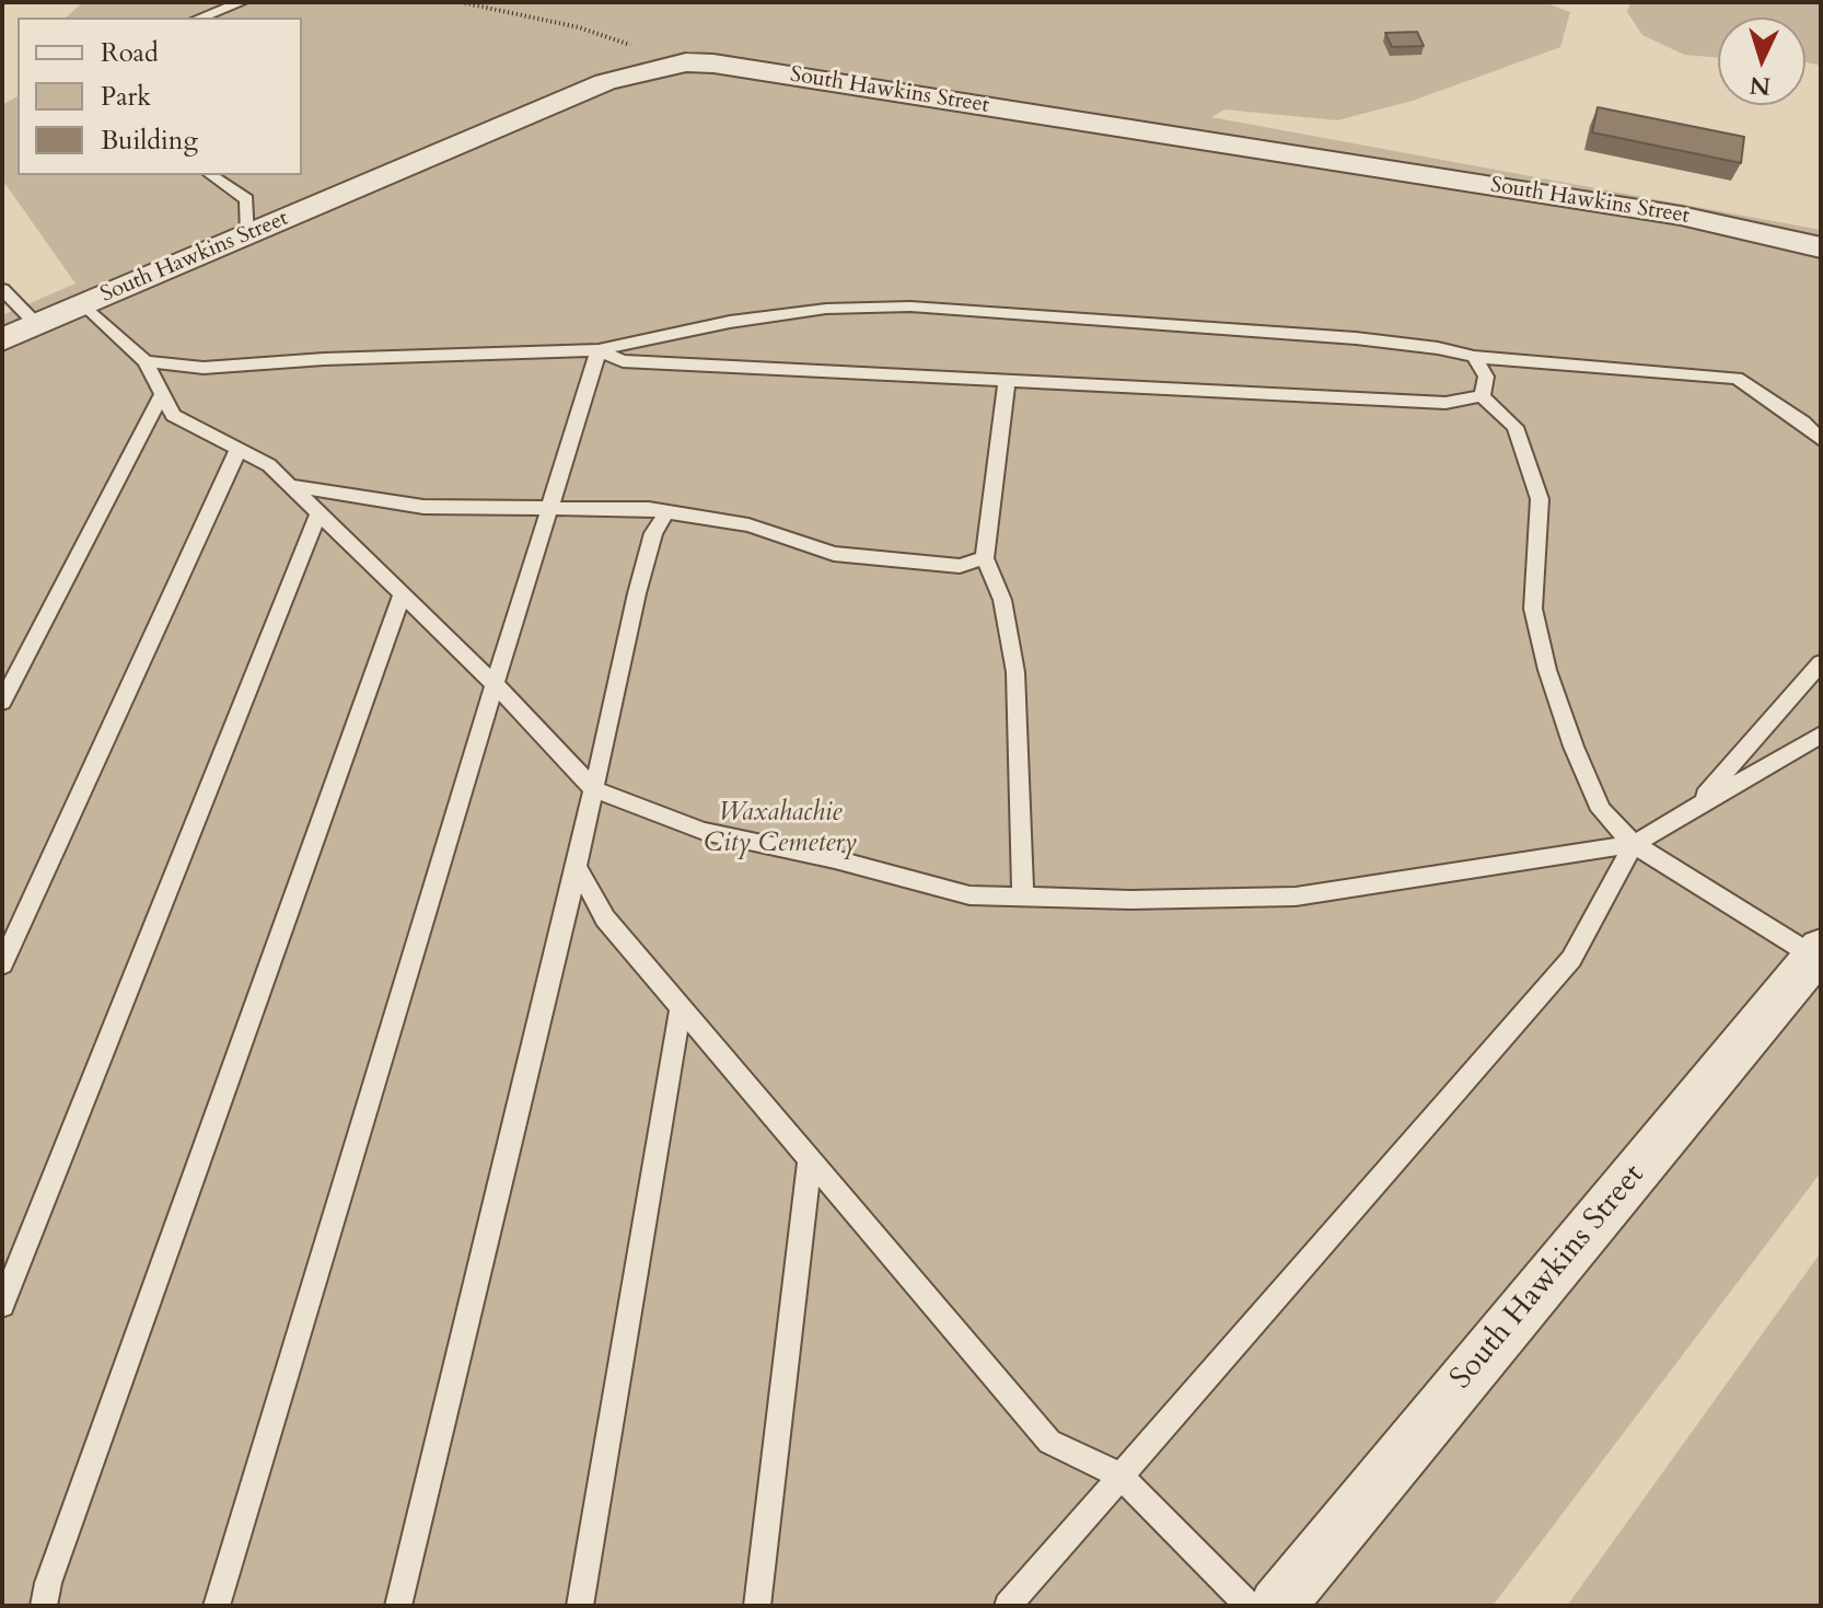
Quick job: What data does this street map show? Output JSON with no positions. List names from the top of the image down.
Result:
{
  "streets": {
    "street": ["South Hawkins Street"]
  },
  "parks": ["Waxahachie City Cemetery"],
  "legend": ["Road", "Park", "Building"],
  "north": "bottom"
}
